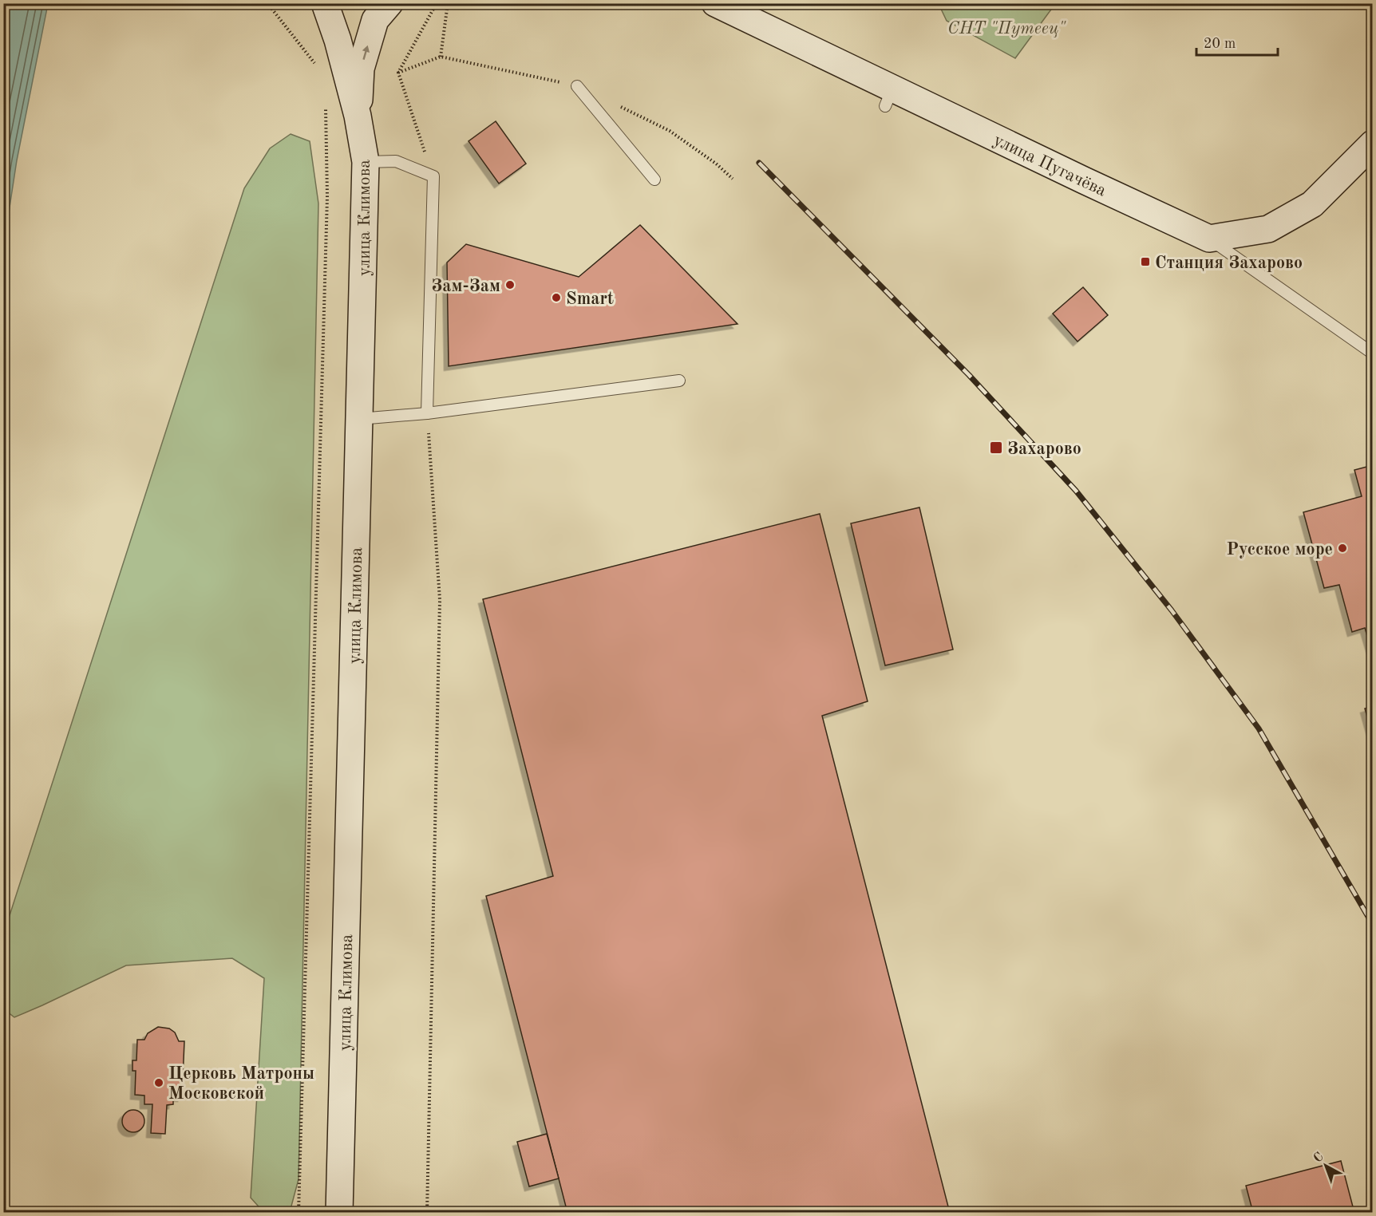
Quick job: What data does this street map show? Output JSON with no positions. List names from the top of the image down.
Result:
{
  "streets": {
    "main road": ["улица Пугачёва", "улица Климова"]
  },
  "parks": ["СНТ \"Путеец\""],
  "places": {
    "transit": ["Станция Захарово", "Захарово"],
    "other": [
      "Зам-Зам",
      "Smart",
      "Русское море",
      "Церковь Матроны Московской"
    ]
  },
  "scale_bar": "20 m",
  "north": "top left"
}
